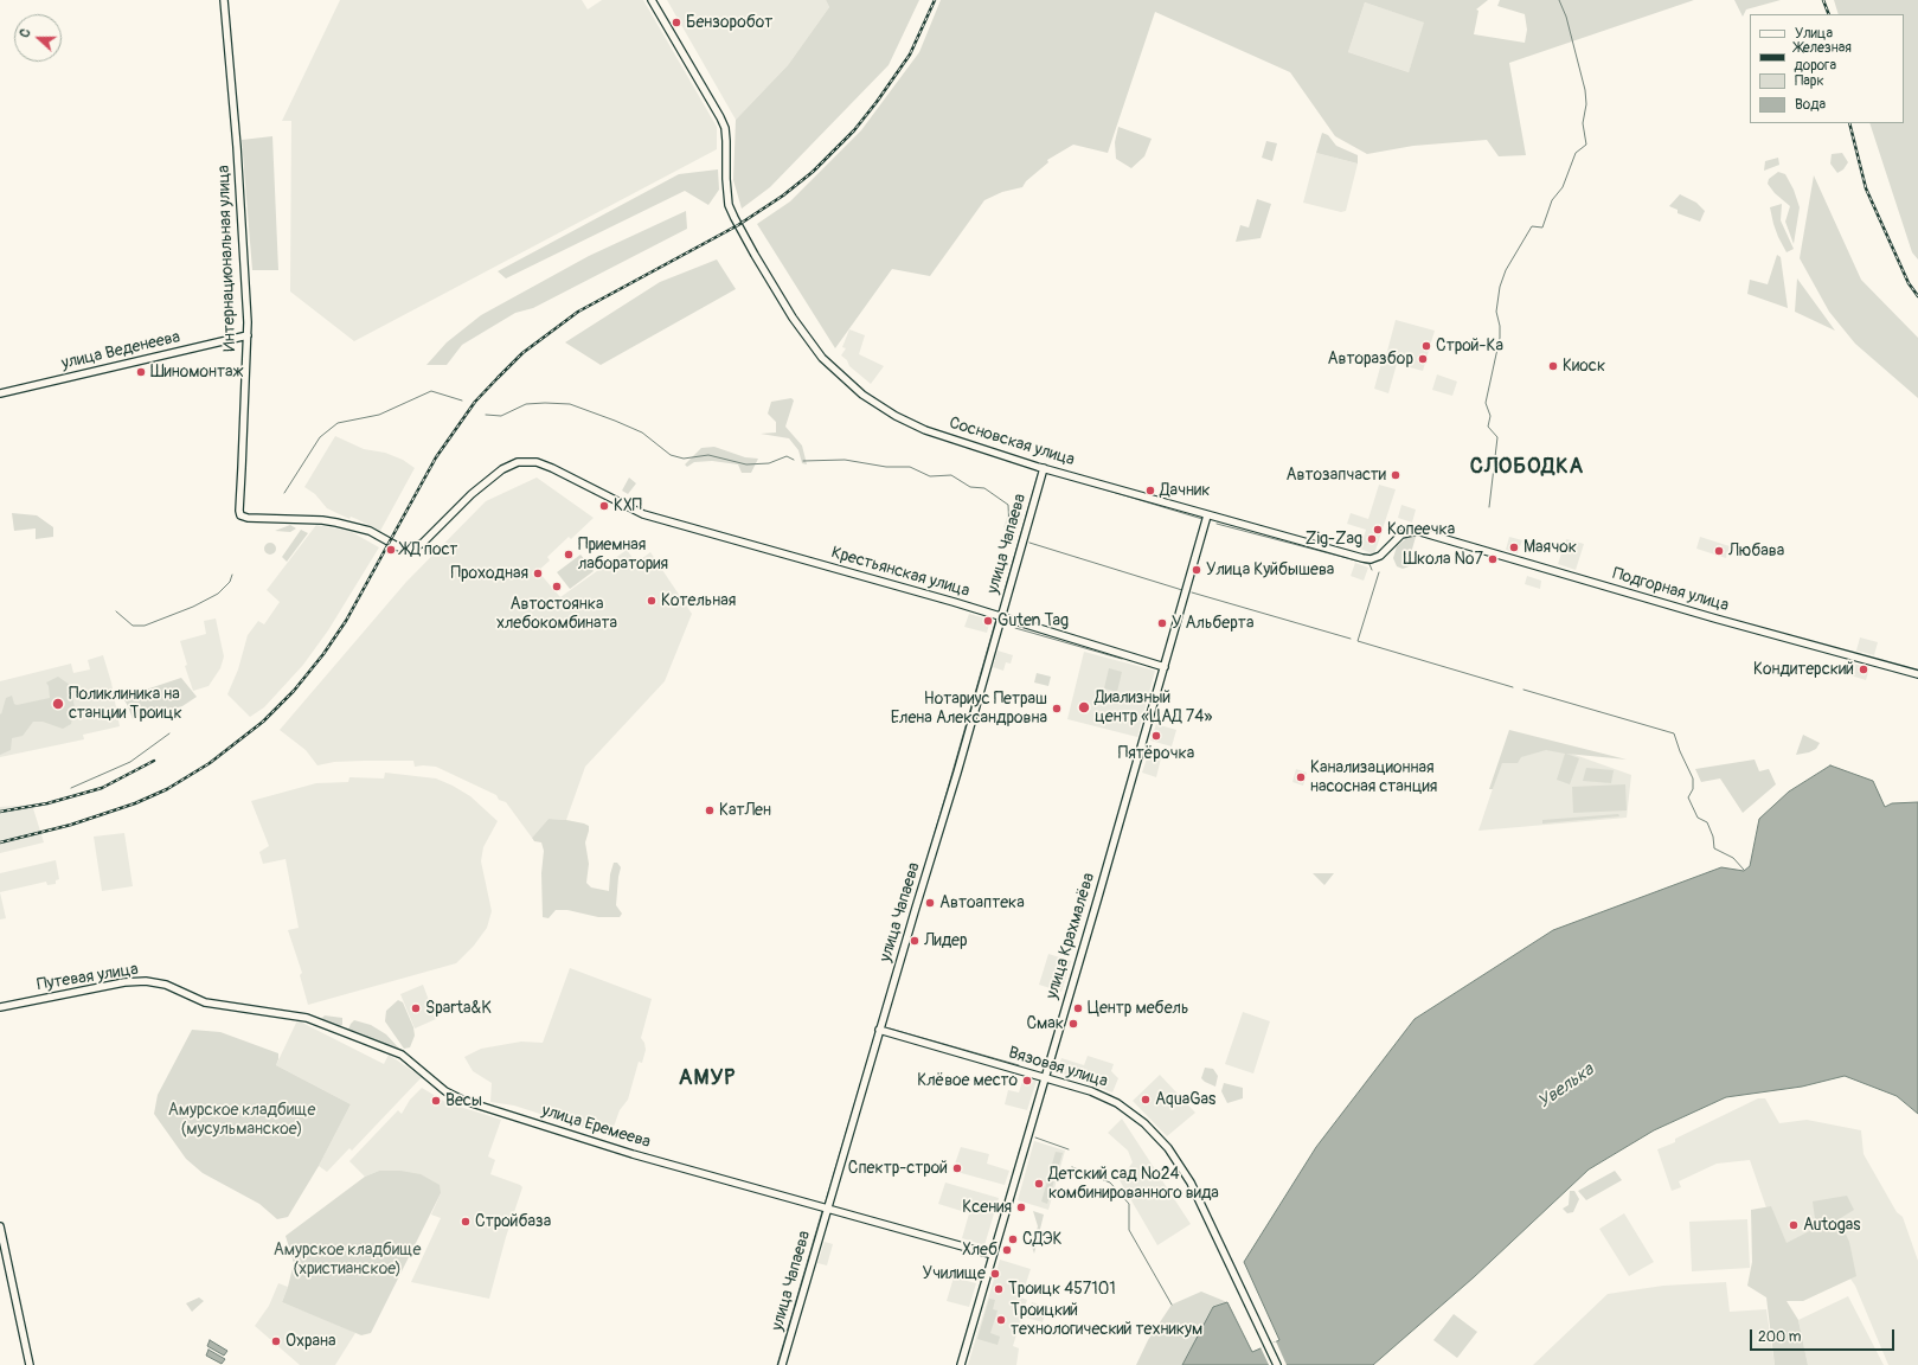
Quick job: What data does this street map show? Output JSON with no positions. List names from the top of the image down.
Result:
{
  "streets": {
    "street": [
      "Интернациональная улица",
      "улица Веденеева",
      "Сосновская улица",
      "улица Чапаева",
      "Крестьянская улица",
      "Подгорная улица",
      "улица Крахмалёва",
      "Путевая улица",
      "Вязовая улица",
      "улица Еремеева"
    ]
  },
  "crossings": [
    ["Интернациональная улица", "улица Веденеева"],
    ["Интернациональная улица", "Крестьянская улица"],
    ["Сосновская улица", "улица Чапаева"],
    ["Сосновская улица", "Подгорная улица"],
    ["Сосновская улица", "улица Крахмалёва"],
    ["улица Чапаева", "Крестьянская улица"],
    ["улица Чапаева", "Вязовая улица"],
    ["улица Чапаева", "улица Еремеева"],
    ["Крестьянская улица", "улица Крахмалёва"],
    ["улица Крахмалёва", "Вязовая улица"],
    ["улица Крахмалёва", "улица Еремеева"],
    ["Путевая улица", "улица Еремеева"]
  ],
  "districts": ["СЛОБОДКА", "АМУР"],
  "water": ["Увелька"],
  "parks": ["Амурское кладбище (мусульманское)", "Амурское кладбище (христианское)"],
  "places": [
    "Бензоробот",
    "Строй-Ка",
    "Авторазбор",
    "Киоск",
    "Шиномонтаж",
    "Автозапчасти",
    "Дачник",
    "КХП",
    "Копеечка",
    "Zig-Zag",
    "Маячок",
    "ЖД пост",
    "Любава",
    "Приемная лаборатория",
    "Школа №7",
    "Улица Куйбышева",
    "Проходная",
    "Автостоянка хлебокомбината",
    "Котельная",
    "Guten Tag",
    "У Альберта",
    "Кондитерский",
    "Поликлиника на станции Троицк",
    "Диализный центр «ЦАД 74»",
    "Нотариус Петраш Елена Александровна",
    "Пятёрочка",
    "Канализационная насосная станция",
    "КатЛен",
    "Автоаптека",
    "Лидер",
    "Sparta&K",
    "Центр мебель",
    "Смак",
    "Клёвое место",
    "AquaGas",
    "Весы",
    "Спектр-строй",
    "Детский сад №24 комбинированного вида",
    "Ксения",
    "Стройбаза",
    "Autogas",
    "СДЭК",
    "Хлеб",
    "Училище",
    "Троицк 457101",
    "Троицкий технологический техникум",
    "Охрана"
  ],
  "legend": [
    "Улица",
    "Железная дорога",
    "Парк",
    "Вода"
  ],
  "scale_bar": "200 m",
  "north": "left"
}
